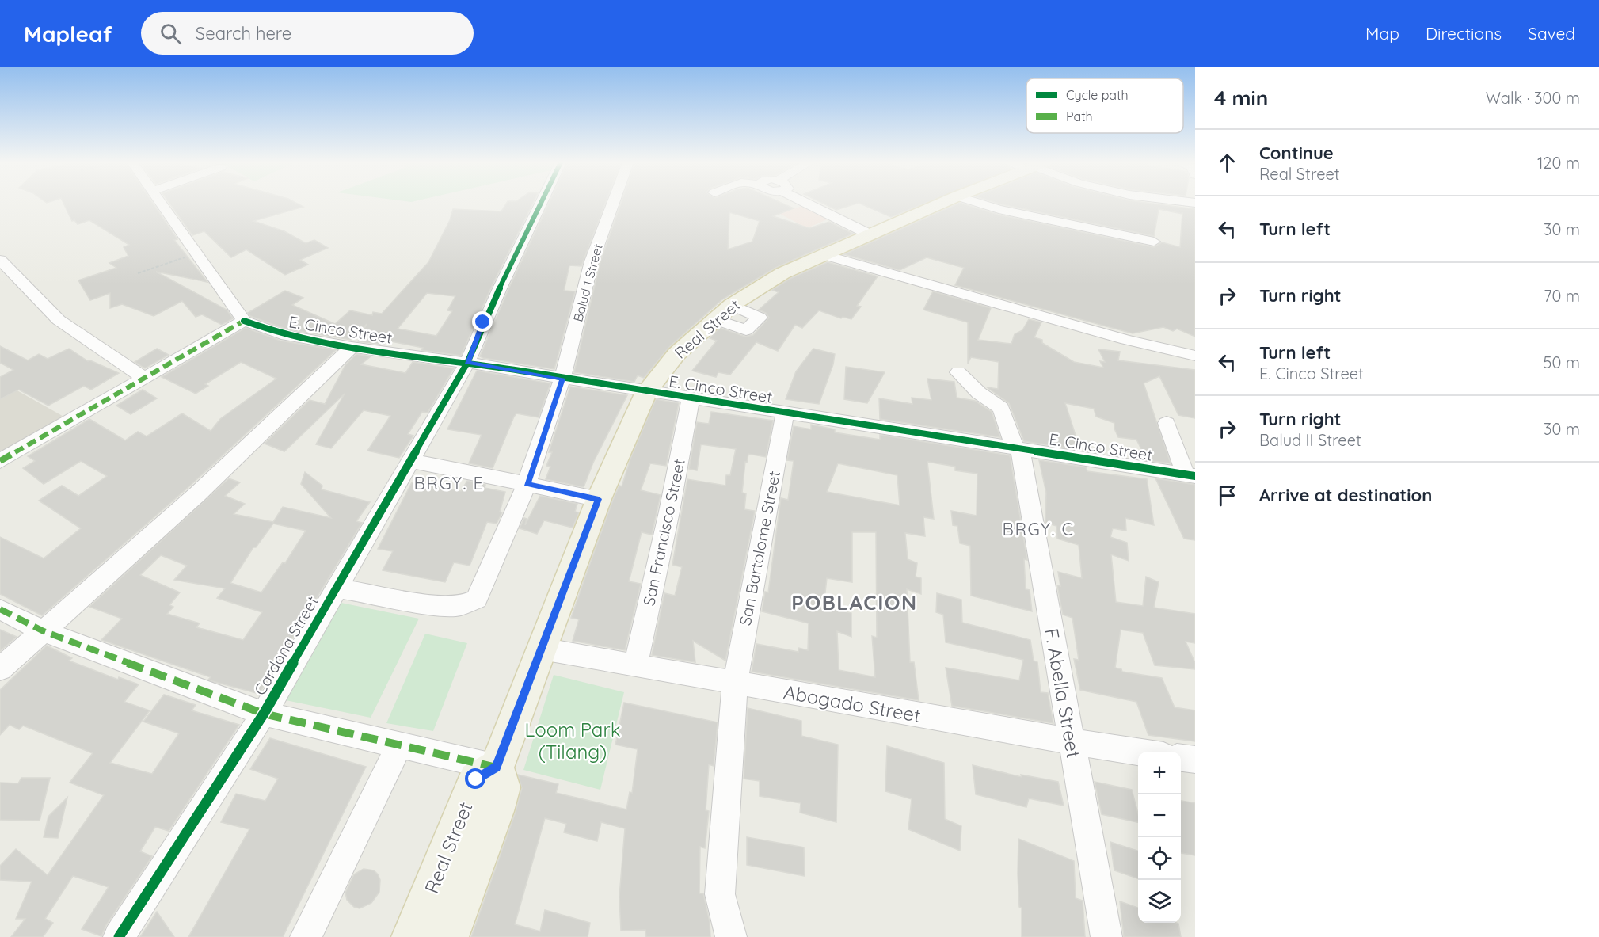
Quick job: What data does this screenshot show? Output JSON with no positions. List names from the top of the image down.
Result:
{
  "streets": {
    "main road": ["Real Street"],
    "street": [
      "Balud 1 Street",
      "E. Cinco Street",
      "San Francisco Street",
      "San Bartolome Street",
      "Cardona Street",
      "F. Abella Street",
      "Abogado Street"
    ]
  },
  "crossings": [
    ["Balud 1 Street", "E. Cinco Street"],
    ["Balud 1 Street", "Cardona Street"],
    ["Real Street", "E. Cinco Street"],
    ["Real Street", "Abogado Street"],
    ["E. Cinco Street", "San Francisco Street"],
    ["E. Cinco Street", "San Bartolome Street"],
    ["E. Cinco Street", "Cardona Street"],
    ["E. Cinco Street", "F. Abella Street"],
    ["San Francisco Street", "Abogado Street"],
    ["San Bartolome Street", "Abogado Street"],
    ["F. Abella Street", "Abogado Street"]
  ],
  "districts": ["BRGY. E", "BRGY. C", "POBLACION"],
  "parks": ["Loom Park (Tilang)"],
  "legend": ["Cycle path", "Path"],
  "page": {
    "header": "Mapleaf",
    "search": "Search here",
    "nav": ["Map", "Directions", "Saved"],
    "heading": ["4 min", "Walk · 300 m"],
    "list": [
      ["Continue", "Real Street", "120 m"],
      ["Turn left", "30 m"],
      ["Turn right", "70 m"],
      ["Turn left", "E. Cinco Street", "50 m"],
      ["Turn right", "Balud II Street", "30 m"],
      "Arrive at destination"
    ],
    "map_buttons": ["+", "−"]
  }
}
